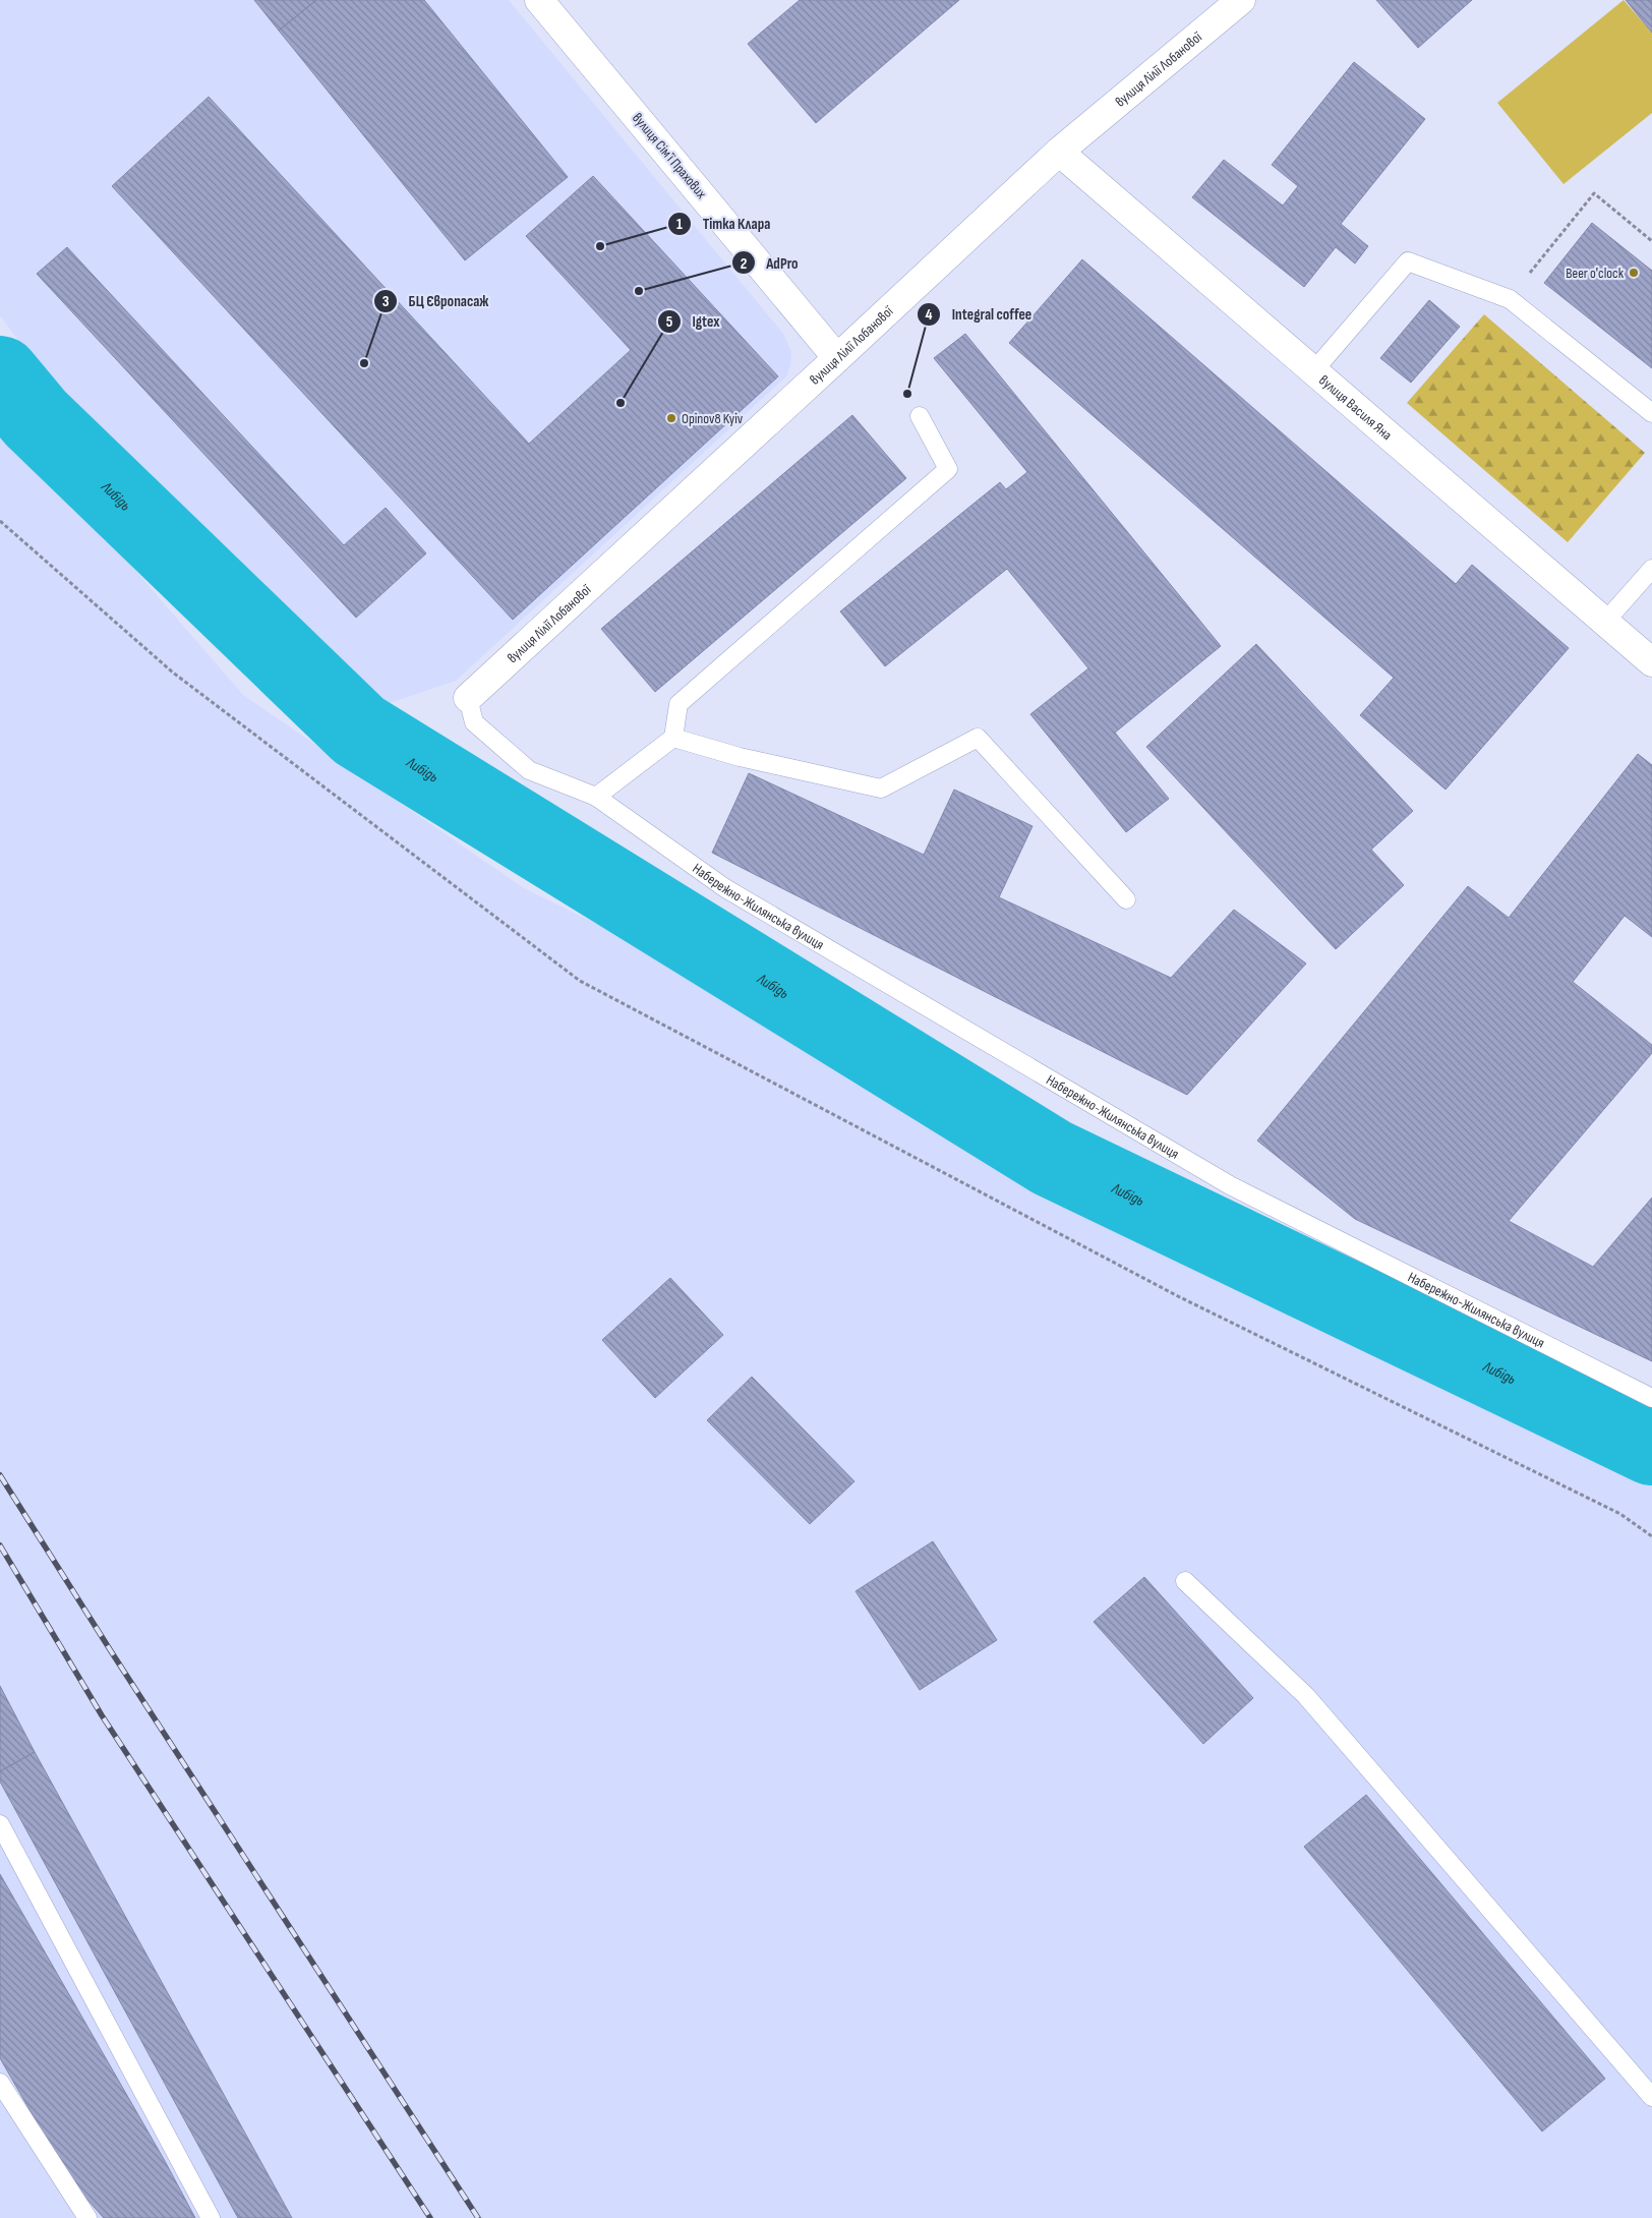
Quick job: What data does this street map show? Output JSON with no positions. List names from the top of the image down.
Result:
{
  "streets": {
    "street": ["вулиця Лілії Лобанової", "вулиця Сімʼї Прахових", "вулиця Василя Яна"],
    "lane": ["Набережно-Жилянська вулиця"]
  },
  "crossings": [
    ["вулиця Лілії Лобанової", "вулиця Сімʼї Прахових"],
    ["вулиця Лілії Лобанової", "вулиця Василя Яна"],
    ["вулиця Лілії Лобанової", "Набережно-Жилянська вулиця"]
  ],
  "water": ["Либідь"],
  "places": [
    "Тітка Клара",
    "Beer o'clock",
    "AdPro",
    "БЦ Європасаж",
    "Integral coffee",
    "Igtex",
    "Opinov8 Kyiv"
  ]
}
